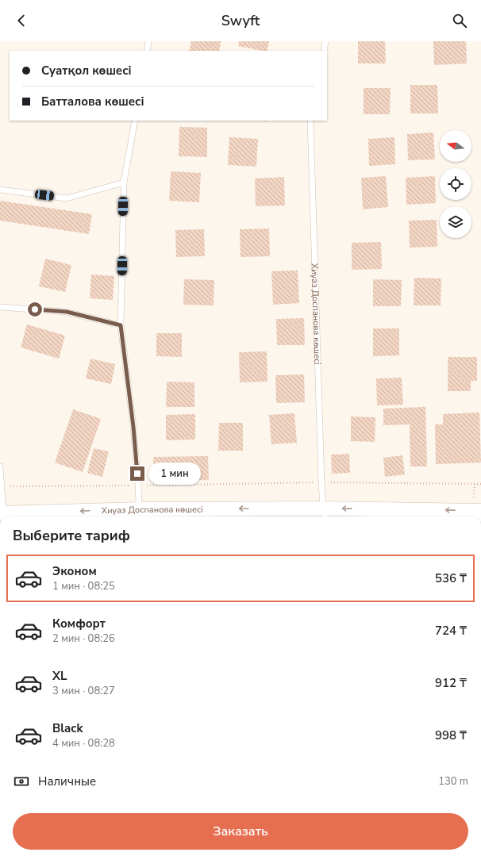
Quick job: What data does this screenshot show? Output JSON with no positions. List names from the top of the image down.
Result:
{
  "streets": {
    "street": ["Хиуаз Доспанова көшесі"]
  },
  "one_way": ["Хиуаз Доспанова көшесі"],
  "north": "left",
  "page": {
    "header": "Swyft",
    "banner": ["Суатқол көшесі", "Батталова көшесі"],
    "bubble": "1 мин",
    "heading": "Выберите тариф",
    "list": [
      {
        "name": "Эконом",
        "note": "1 мин · 08:25",
        "value": "536 ₸"
      },
      {
        "name": "Комфорт",
        "note": "2 мин · 08:26",
        "value": "724 ₸"
      },
      {
        "name": "XL",
        "note": "3 мин · 08:27",
        "value": "912 ₸"
      },
      {
        "name": "Black",
        "note": "4 мин · 08:28",
        "value": "998 ₸"
      }
    ],
    "pay": ["Наличные", "130 m"],
    "buttons": "Заказать"
  }
}
